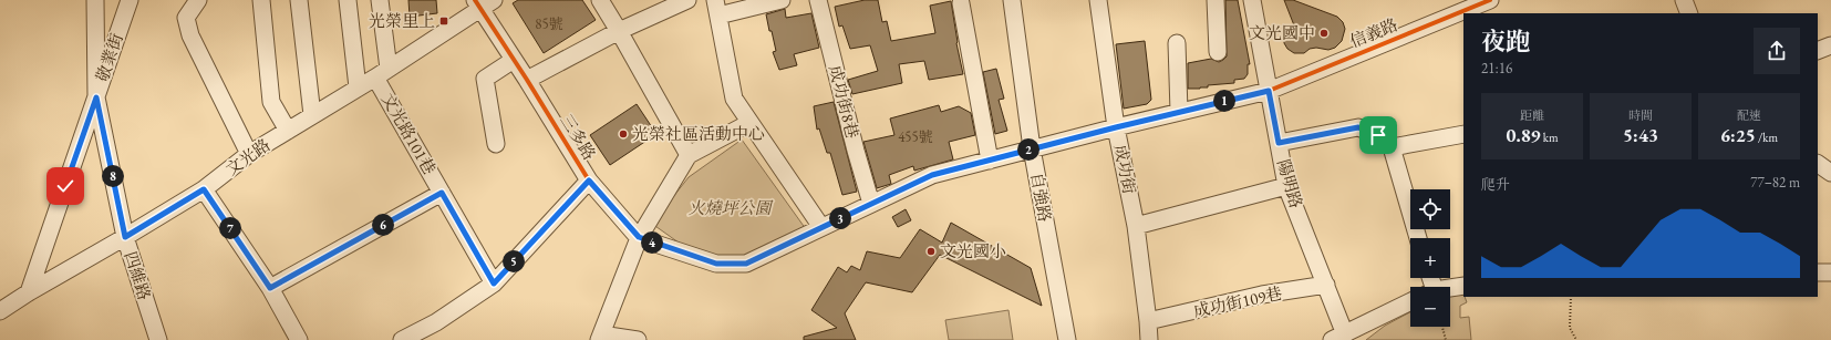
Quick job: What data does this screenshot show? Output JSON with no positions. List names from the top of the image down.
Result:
{
  "streets": {
    "street": [
      "信義路",
      "敬業街",
      "成功街8巷",
      "文光路101巷",
      "三多路",
      "文光路",
      "成功街",
      "陽明路",
      "自強路",
      "四維路",
      "成功街109巷"
    ]
  },
  "crossings": [
    ["信義路", "三多路"],
    ["信義路", "陽明路"],
    ["敬業街", "文光路"],
    ["敬業街", "四維路"],
    ["成功街8巷", "三多路"],
    ["文光路101巷", "文光路"],
    ["三多路", "文光路"],
    ["三多路", "成功街"],
    ["三多路", "陽明路"],
    ["三多路", "自強路"],
    ["文光路", "四維路"],
    ["成功街", "成功街109巷"],
    ["陽明路", "成功街109巷"]
  ],
  "parks": ["火燒坪公園"],
  "places": {
    "transit": ["光榮里上"],
    "other": ["文光國中", "光榮社區活動中心", "文光國小"]
  },
  "house_numbers": ["85號", "455號"],
  "page": {
    "heading": ["夜跑", "21:16"],
    "stats": [
      ["距離", "0.89 km"],
      ["時間", "5:43"],
      ["配速", "6:25 /km"]
    ],
    "pins": [
      "1",
      "2",
      "8",
      "3",
      "6",
      "7",
      "4",
      "5"
    ],
    "chart": ["爬升", "77–82 m"],
    "map_buttons": ["+", "−"]
  }
}
